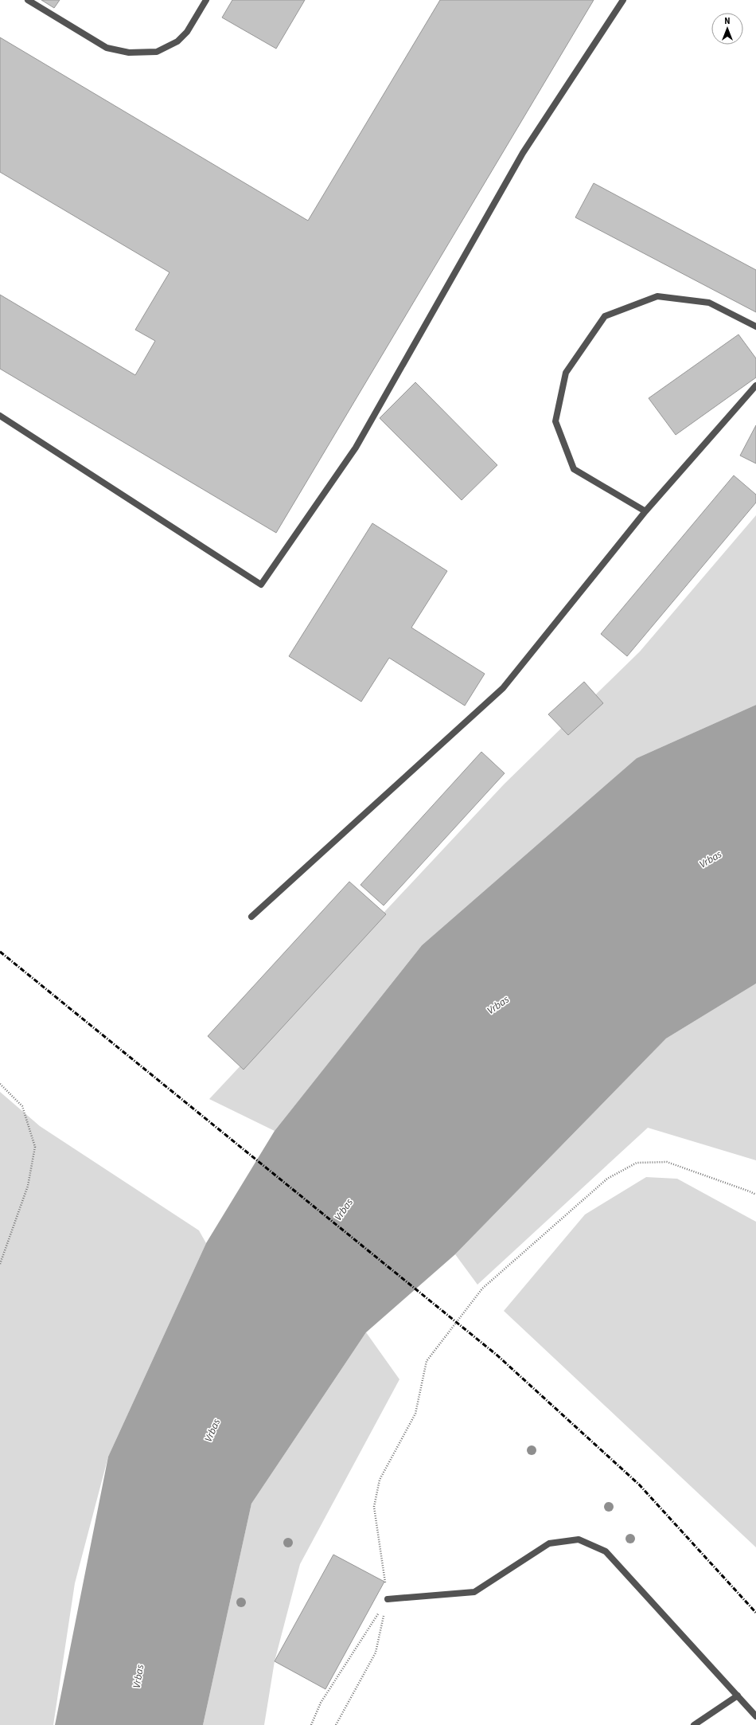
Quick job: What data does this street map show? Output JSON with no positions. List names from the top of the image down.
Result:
{
  "water": ["Vrbas"],
  "north": "top"
}
